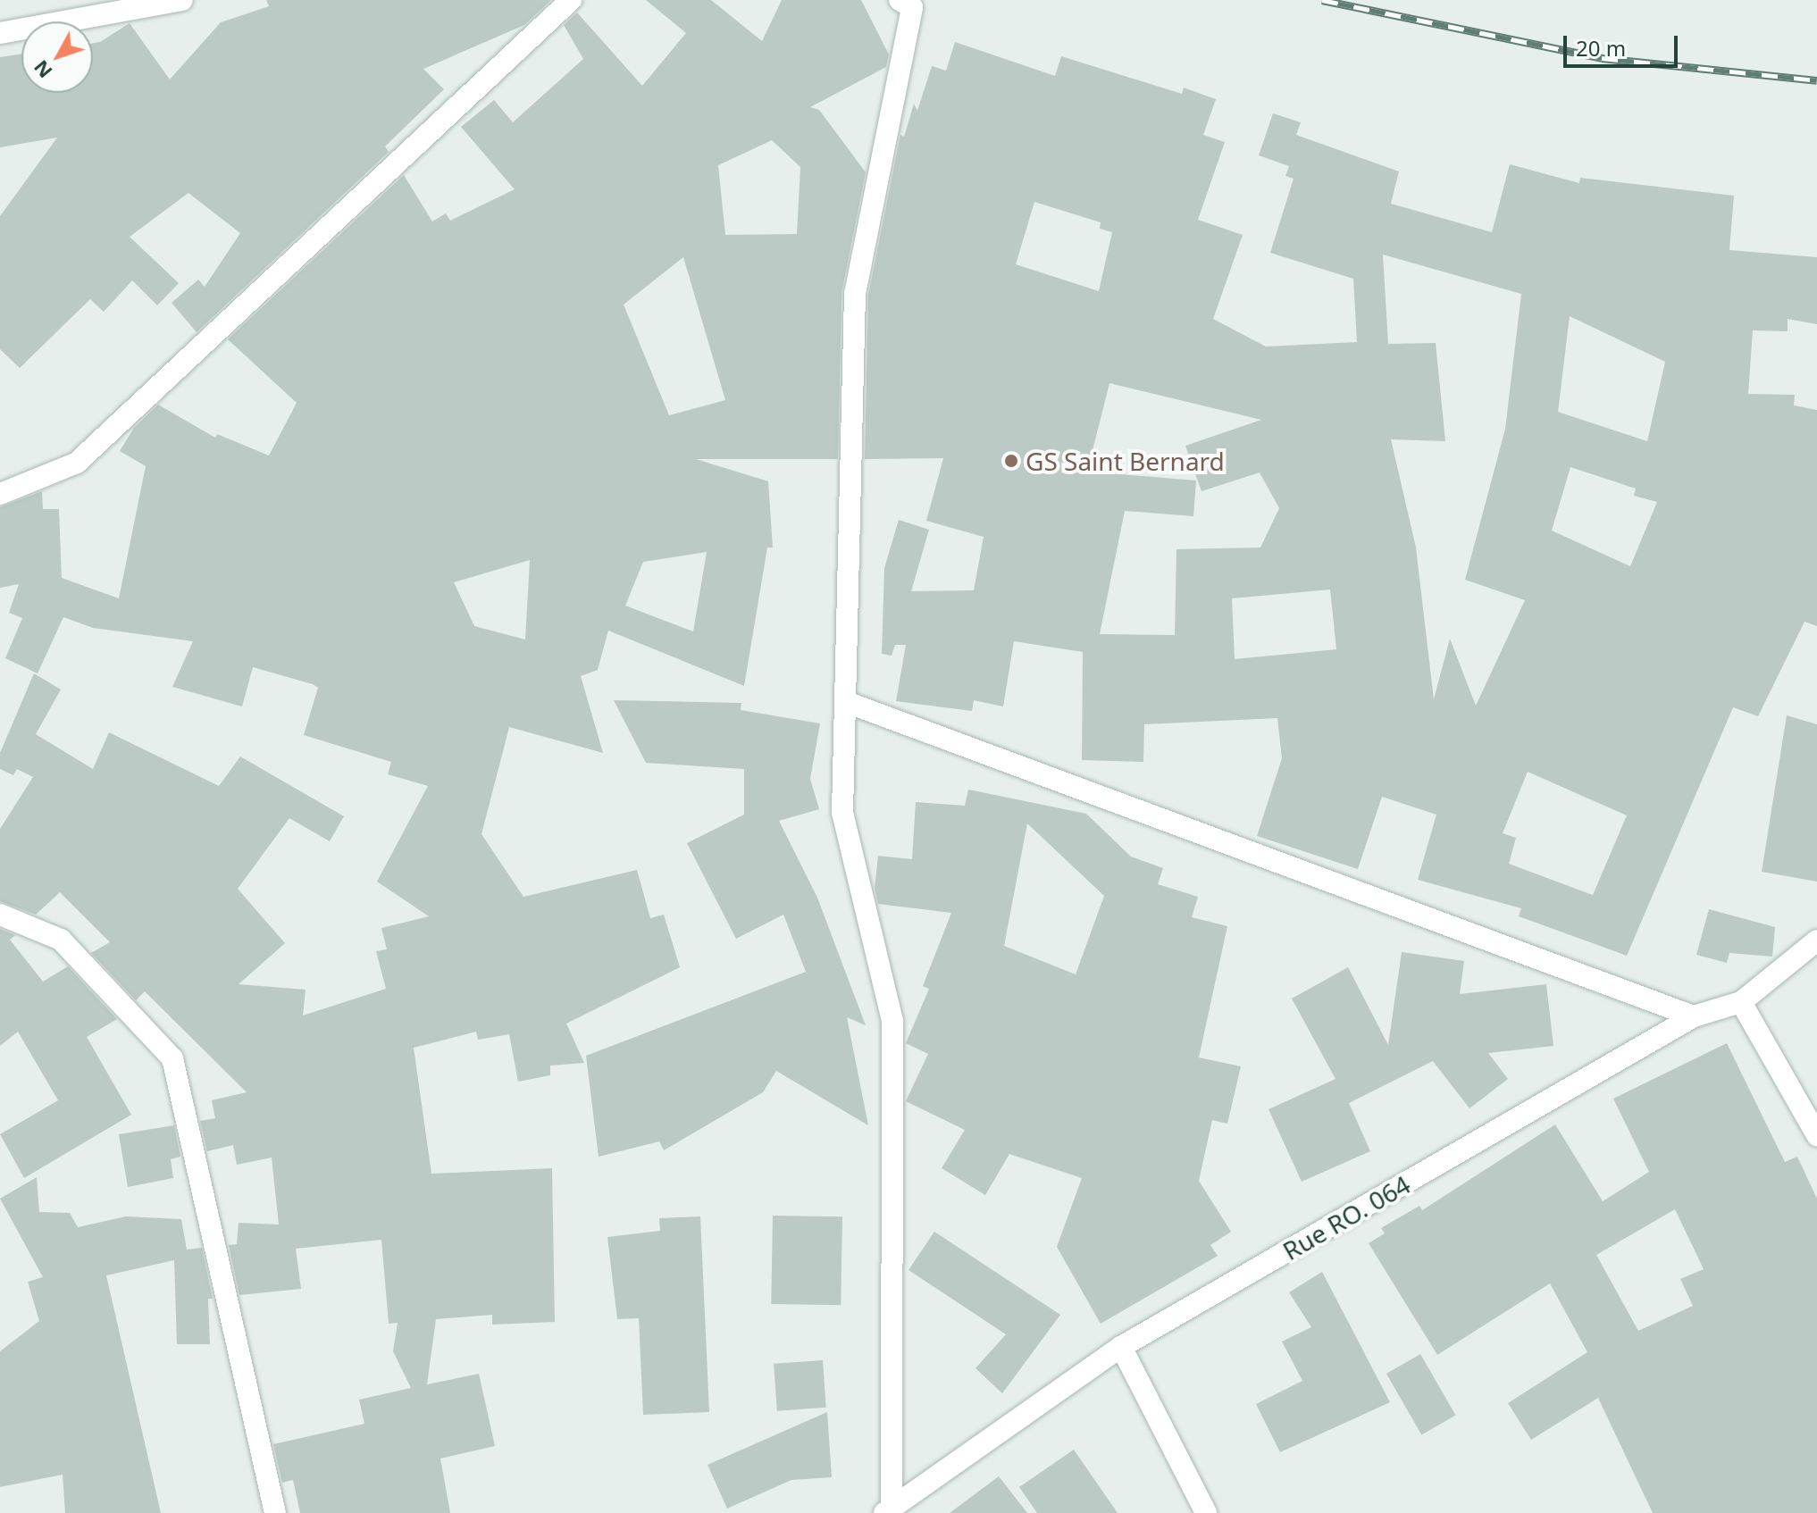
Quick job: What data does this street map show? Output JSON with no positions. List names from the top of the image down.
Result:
{
  "streets": {
    "street": ["Rue RO. 064"]
  },
  "places": ["GS Saint Bernard"],
  "scale_bar": "20 m",
  "north": "bottom left"
}
